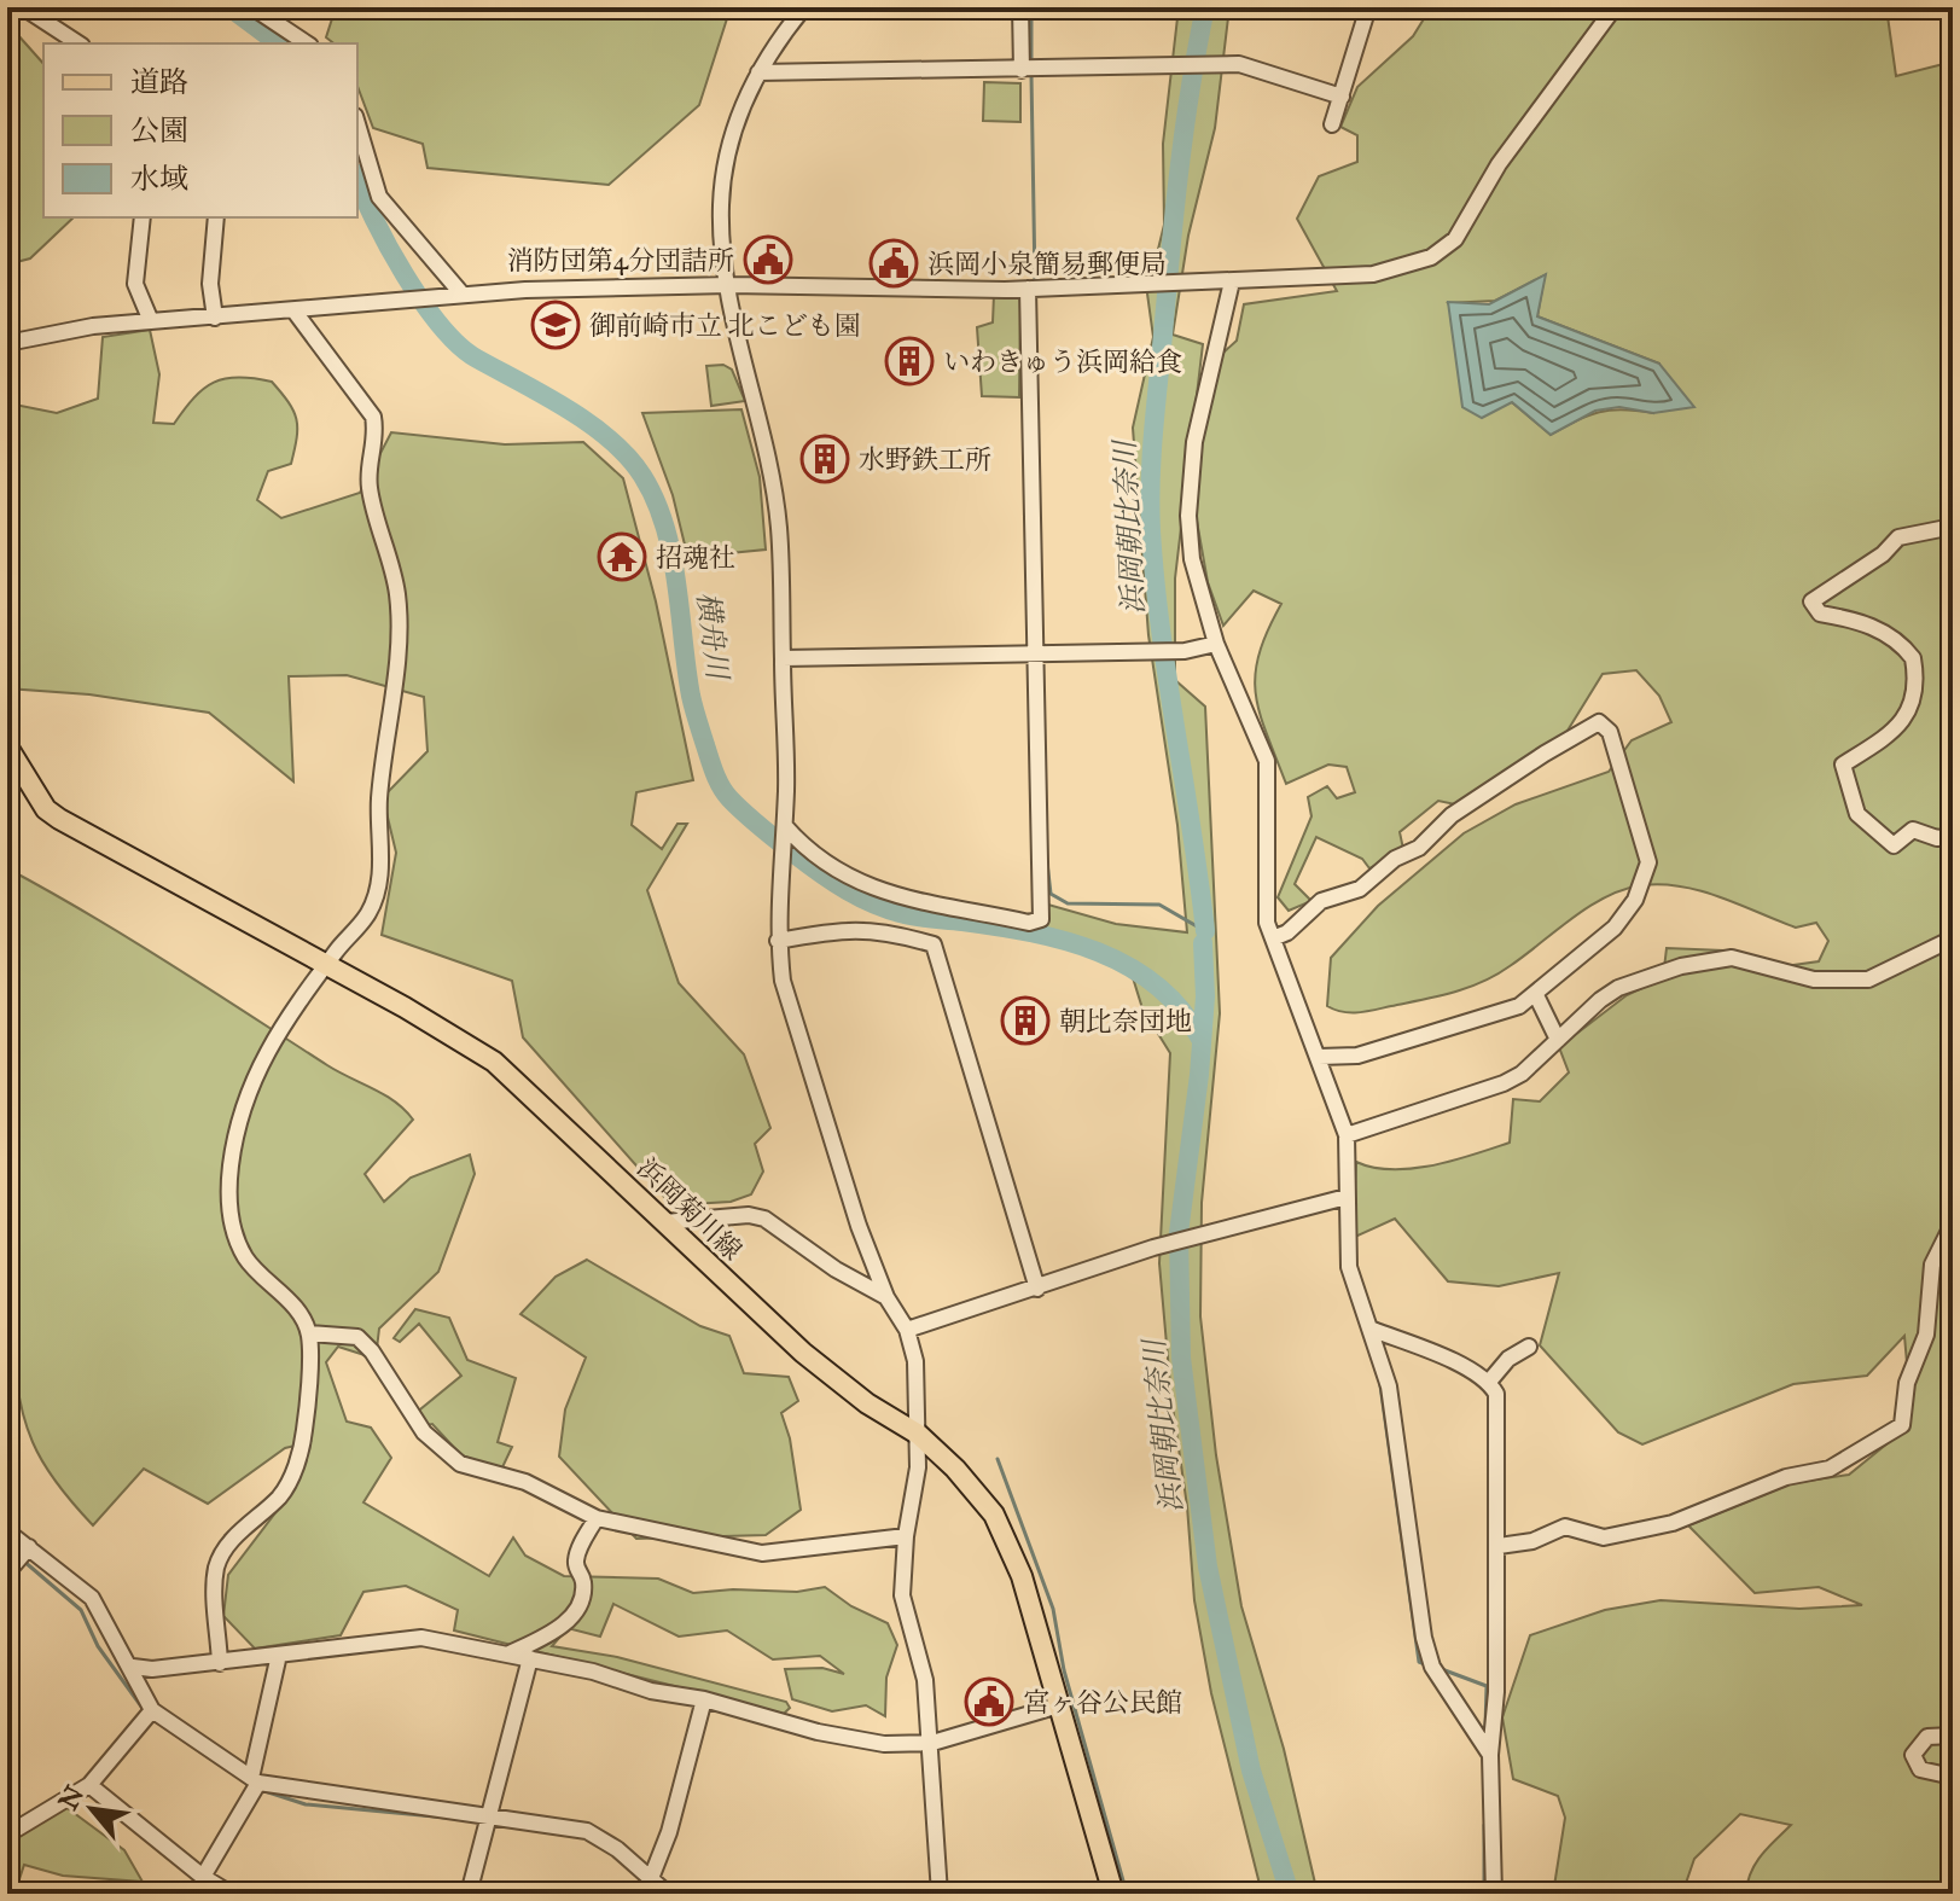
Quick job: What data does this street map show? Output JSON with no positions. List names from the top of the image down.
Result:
{
  "streets": {
    "main road": ["浜岡菊川線"]
  },
  "water": ["浜岡朝比奈川", "横舟川"],
  "places": {
    "public building": ["消防団第4分団詰所", "浜岡小泉簡易郵便局", "宮ヶ谷公民館"],
    "school or university": ["御前崎市立 北こども園"],
    "building": ["いわきゅう浜岡給食", "水野鉄工所", "朝比奈団地"],
    "temple": ["招魂社"]
  },
  "legend": ["道路", "公園", "水域"],
  "north": "top left"
}
